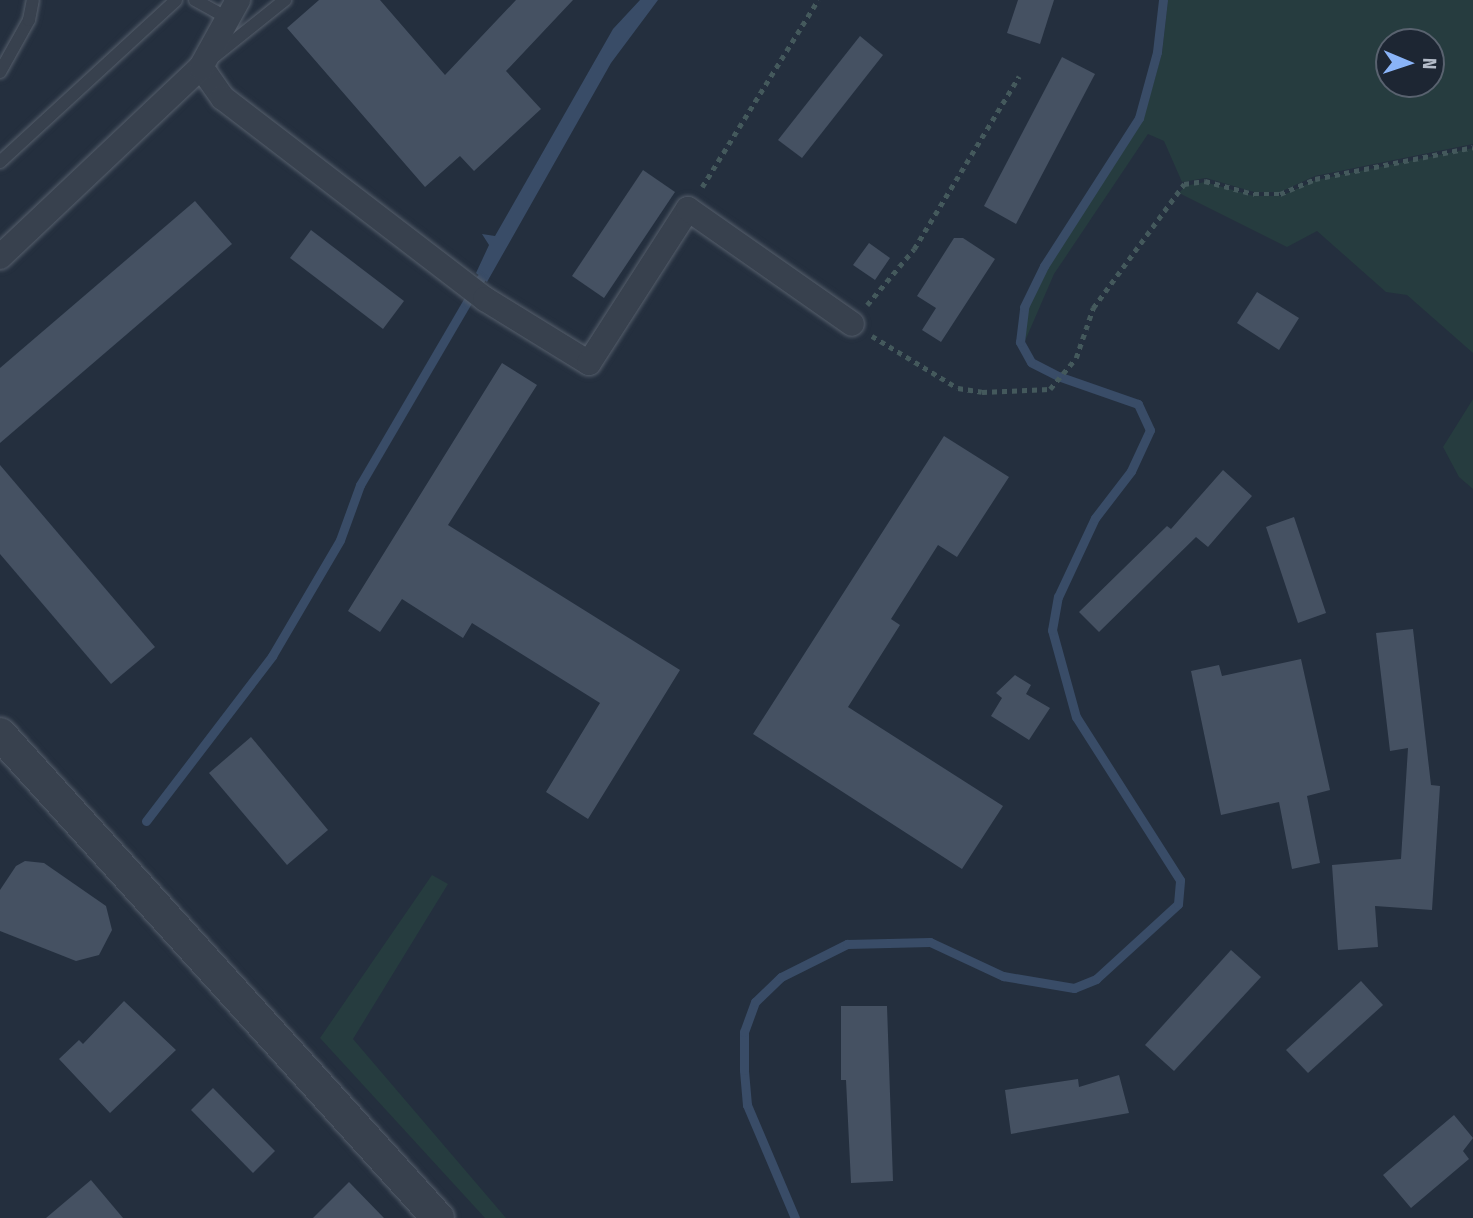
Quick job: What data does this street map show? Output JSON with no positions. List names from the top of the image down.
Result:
{
  "north": "right"
}
